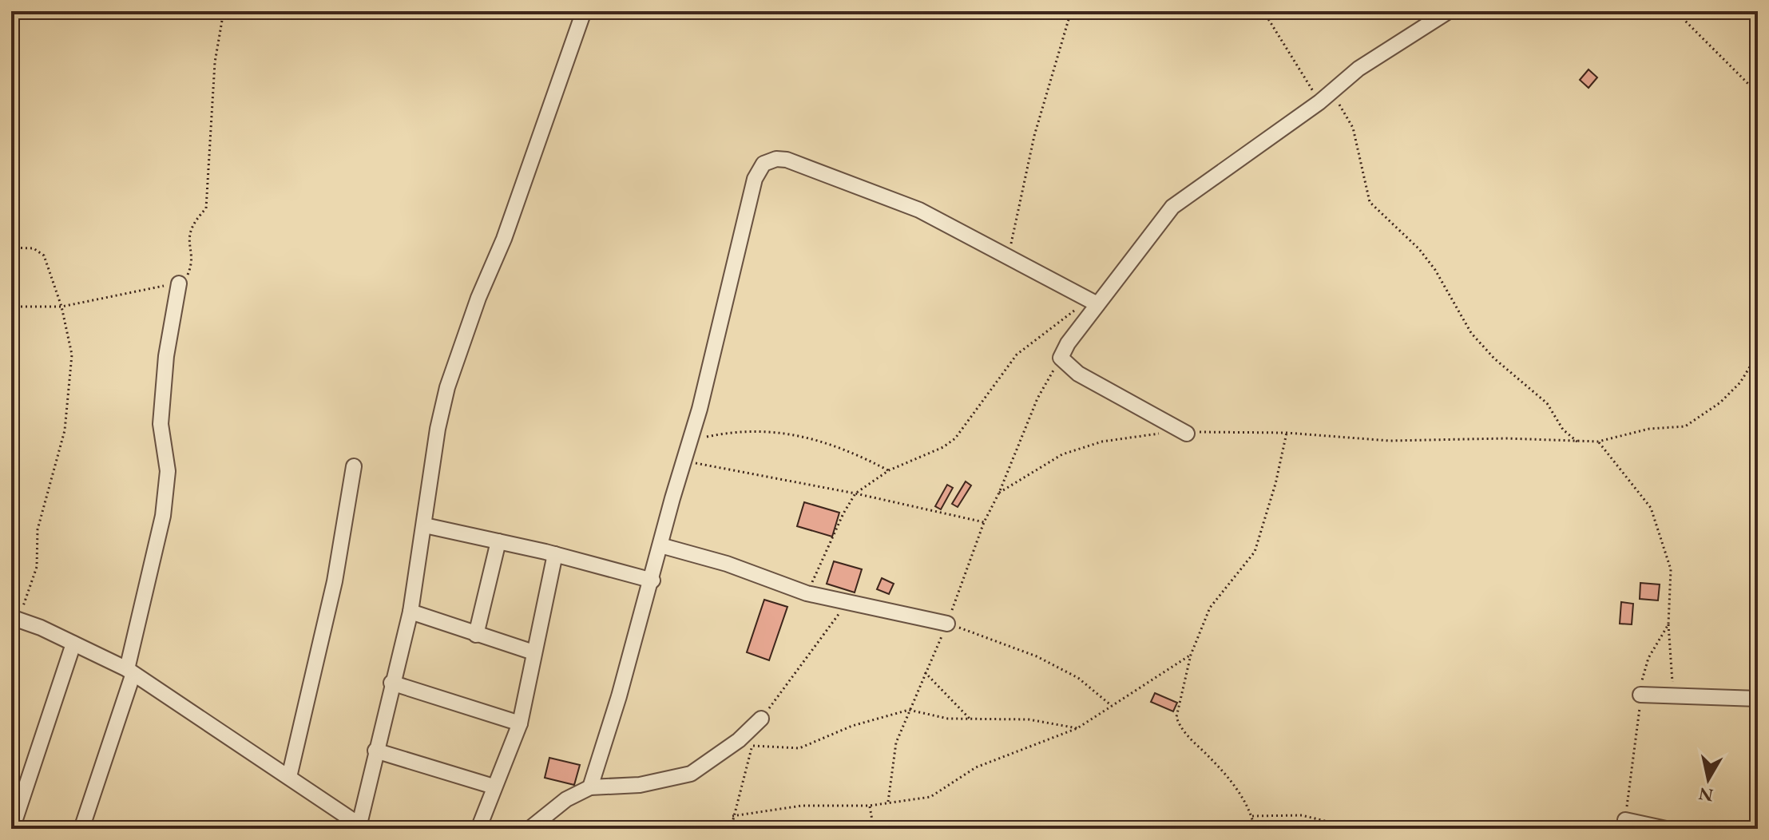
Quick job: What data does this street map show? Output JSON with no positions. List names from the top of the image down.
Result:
{
  "north": "bottom"
}
